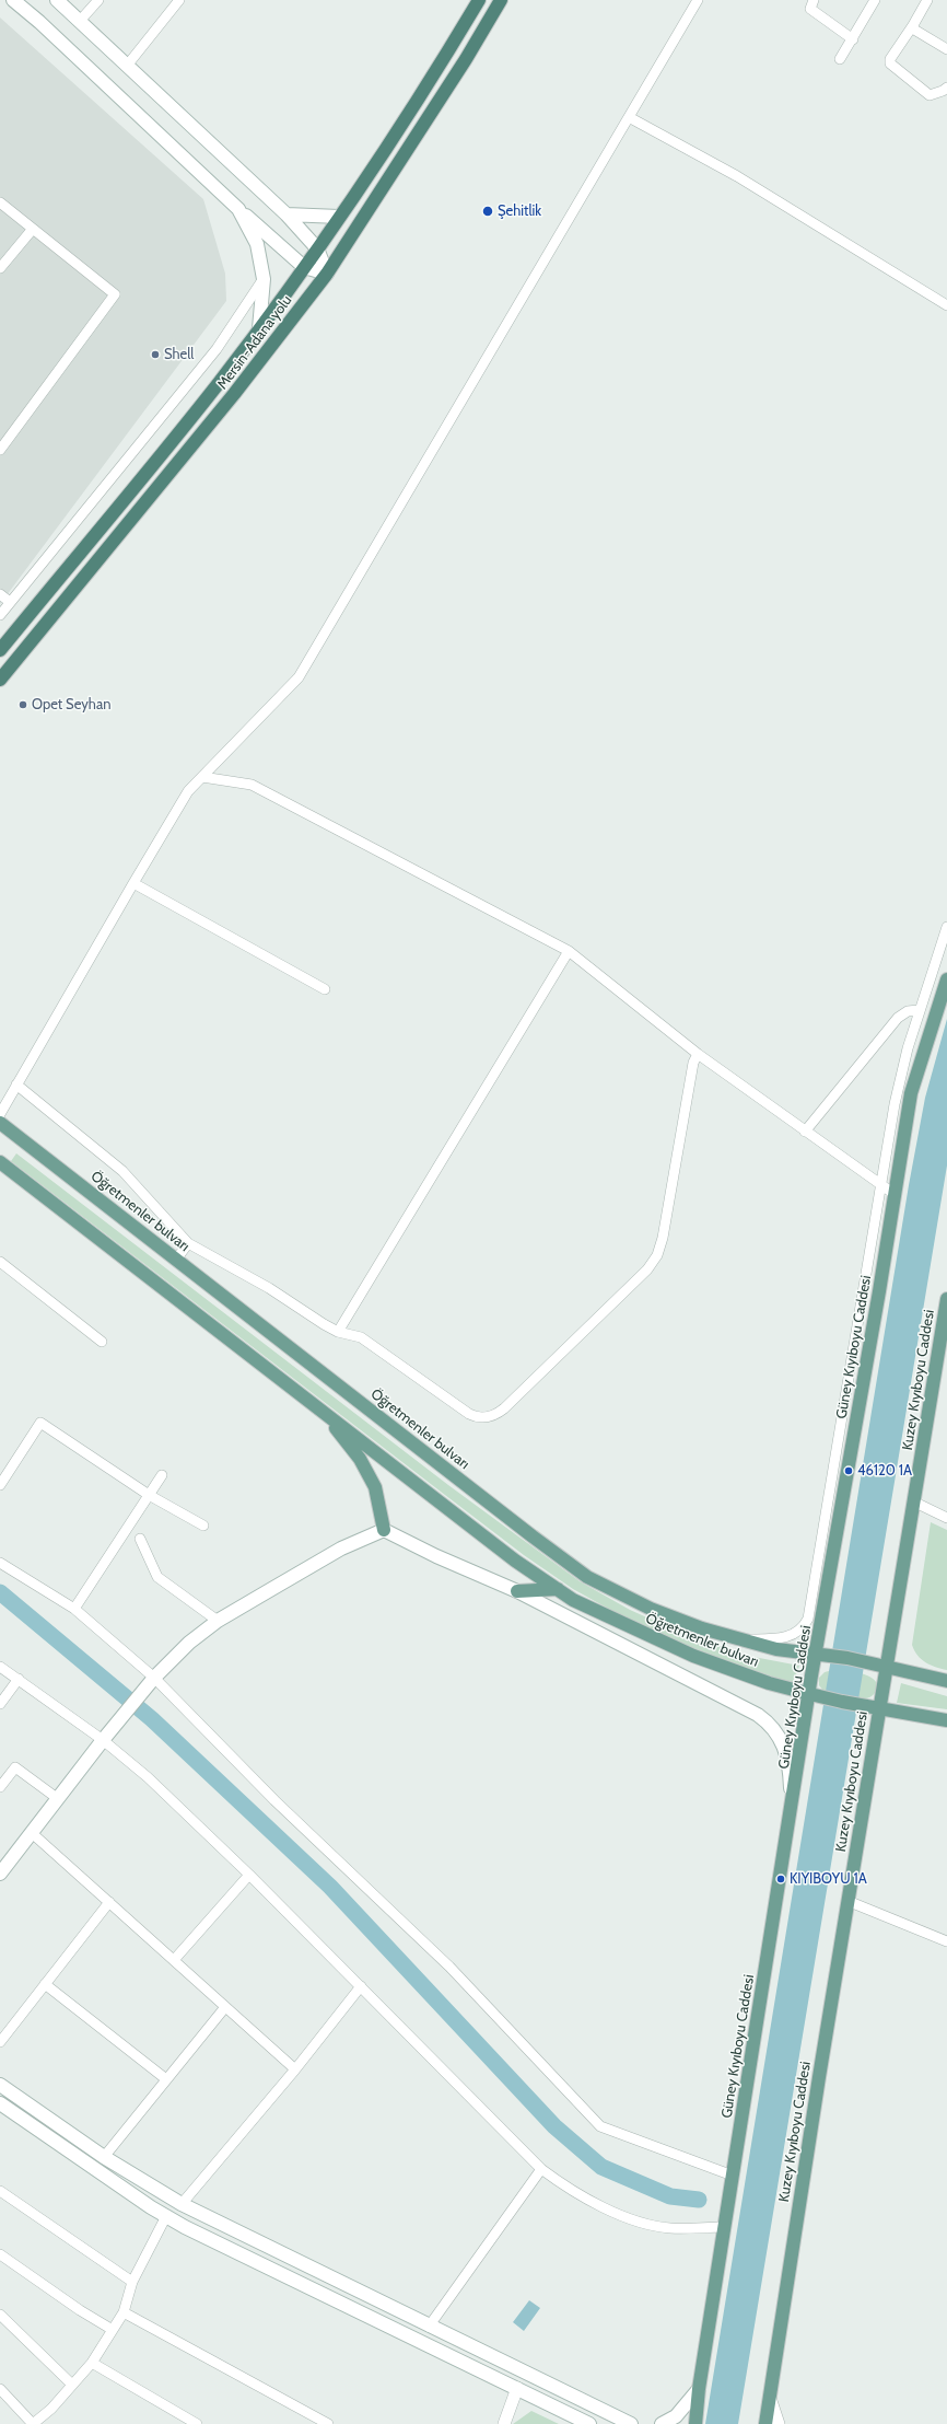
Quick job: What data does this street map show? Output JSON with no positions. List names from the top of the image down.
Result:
{
  "streets": {
    "highway": ["Mersin-Adana yolu"],
    "main road": ["Öğretmenler bulvarı", "Güney Kıyıboyu Caddesi", "Kuzey Kıyıboyu Caddesi"]
  },
  "crossings": [
    ["Öğretmenler bulvarı", "Güney Kıyıboyu Caddesi"],
    ["Öğretmenler bulvarı", "Kuzey Kıyıboyu Caddesi"]
  ],
  "places": [
    "Şehitlik",
    "Shell",
    "Opet Seyhan",
    "46120 1A",
    "KIYIBOYU 1A"
  ]
}
